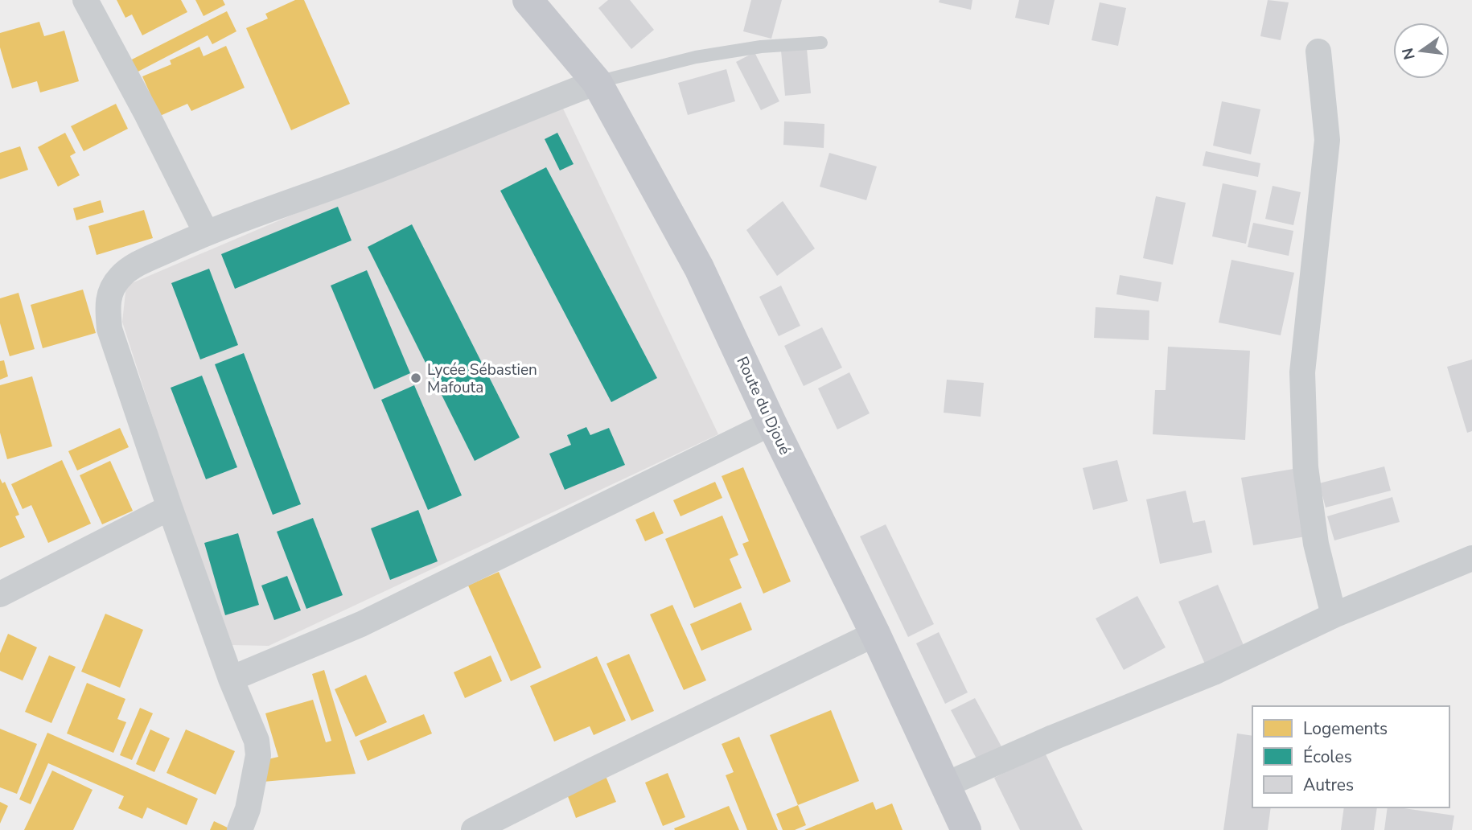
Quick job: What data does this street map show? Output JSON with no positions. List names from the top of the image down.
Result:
{
  "streets": {
    "main road": ["Route du Djoué"]
  },
  "places": ["Lycée Sébastien Mafouta"],
  "legend": ["Logements", "Écoles", "Autres"],
  "north": "left"
}
